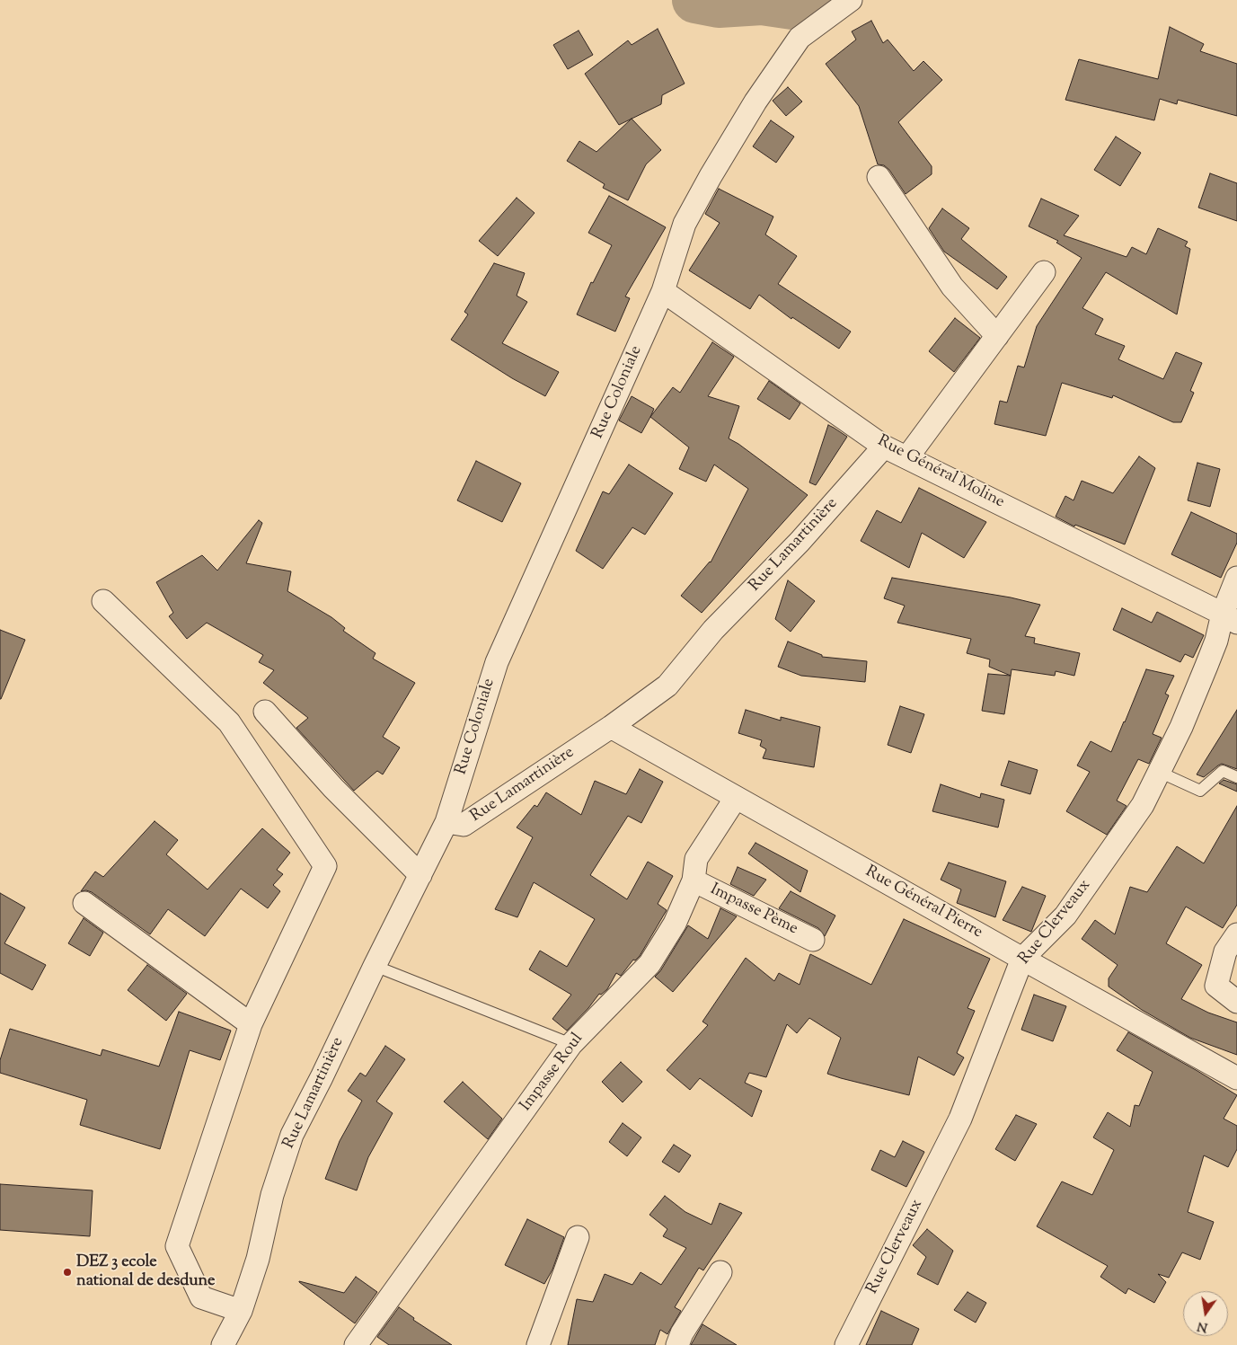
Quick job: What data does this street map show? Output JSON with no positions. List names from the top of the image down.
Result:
{
  "streets": {
    "street": [
      "Rue Coloniale",
      "Rue Général Moline",
      "Rue Lamartinière",
      "Rue Général Pierre",
      "Impasse Pème",
      "Rue Clerveaux",
      "Impasse Roul"
    ]
  },
  "crossings": [
    ["Rue Coloniale", "Rue Général Moline"],
    ["Rue Coloniale", "Rue Lamartinière"],
    ["Rue Général Moline", "Rue Lamartinière"],
    ["Rue Général Moline", "Rue Clerveaux"],
    ["Rue Lamartinière", "Rue Général Pierre"],
    ["Rue Général Pierre", "Rue Clerveaux"],
    ["Rue Général Pierre", "Impasse Roul"],
    ["Impasse Pème", "Impasse Roul"]
  ],
  "places": ["DEZ 3 ecole national de desdune"],
  "north": "bottom"
}
